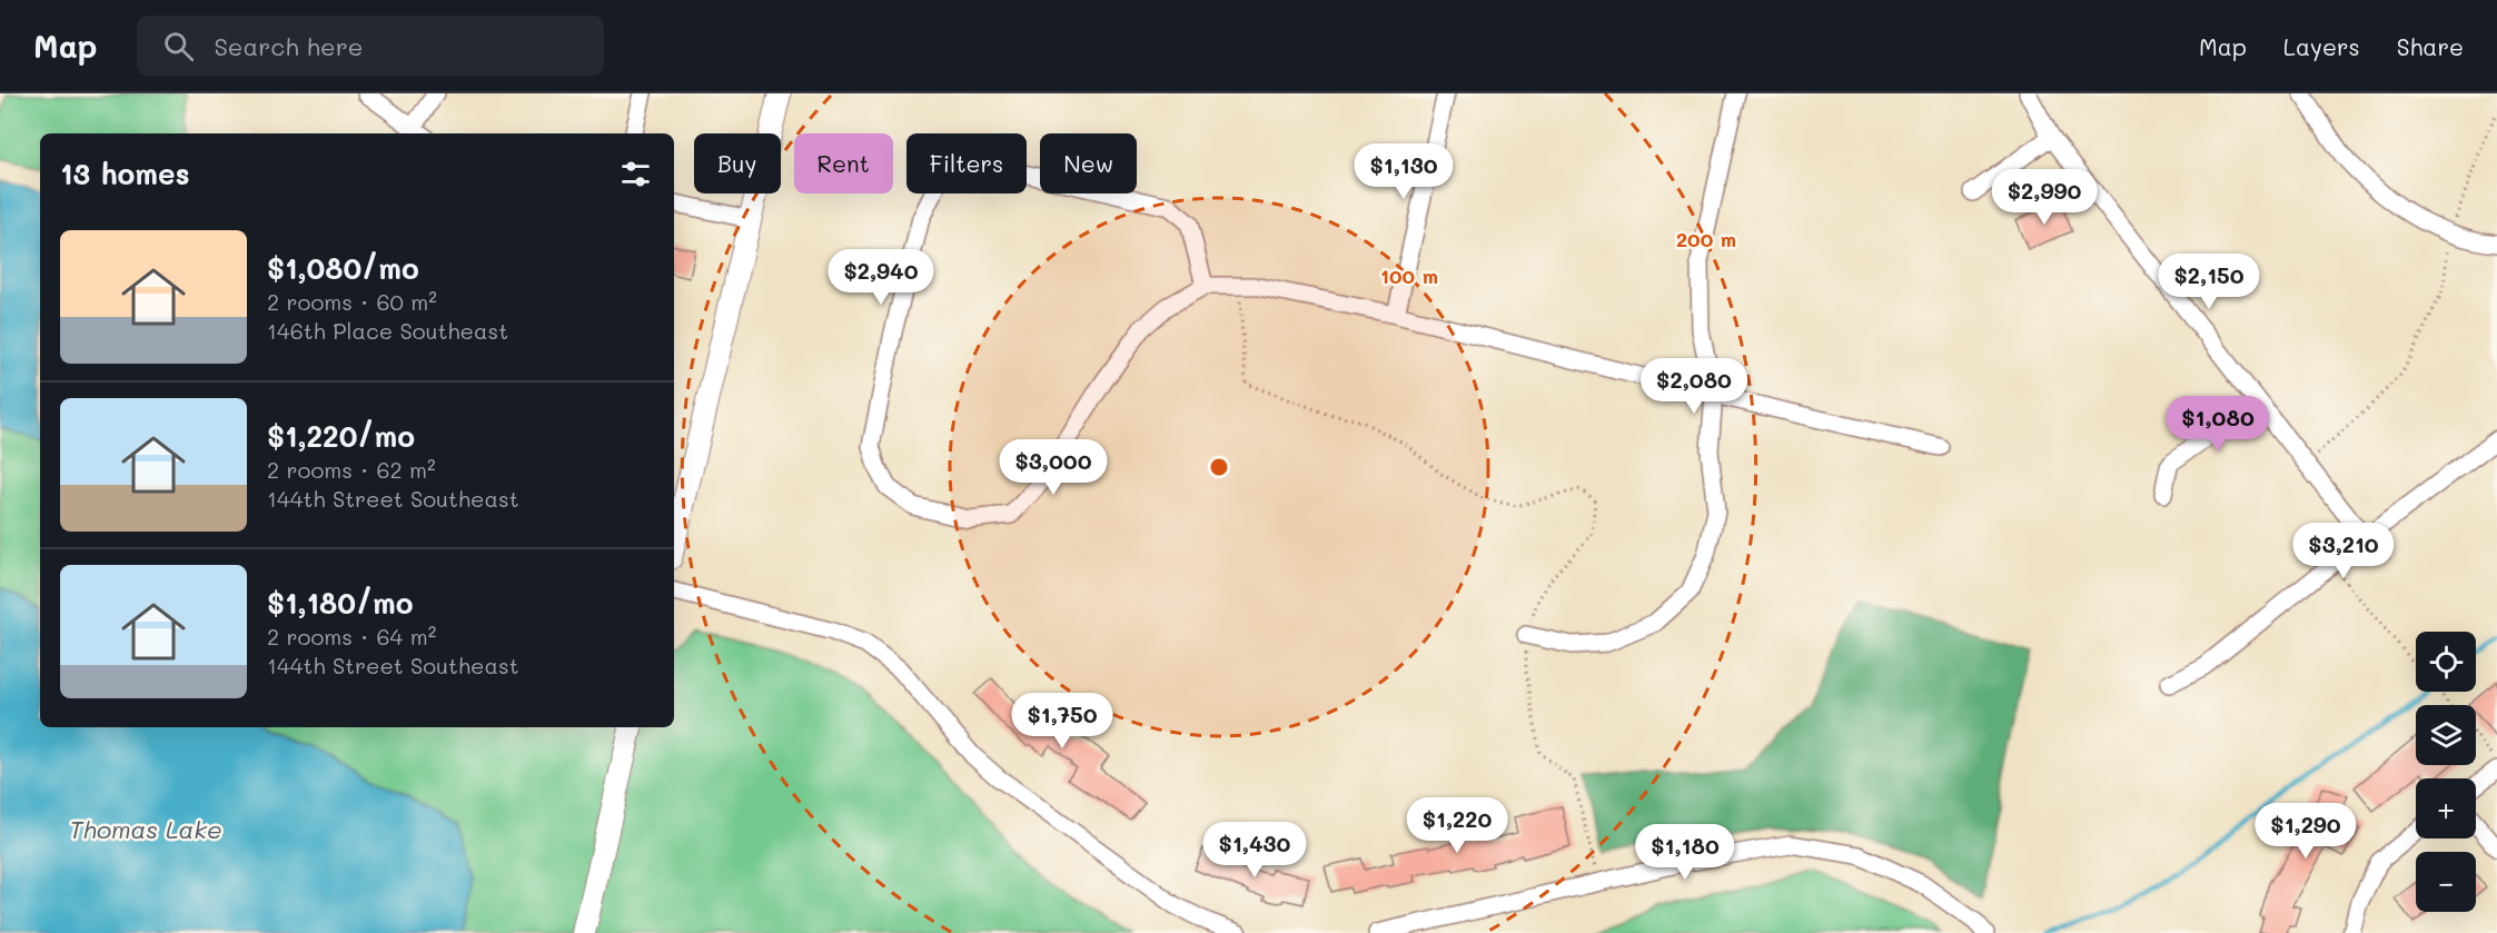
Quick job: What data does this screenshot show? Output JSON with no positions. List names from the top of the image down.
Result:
{
  "water": ["Thomas Lake"],
  "page": {
    "header": "Map",
    "search": "Search here",
    "nav": ["Map", "Layers", "Share"],
    "chip": [
      "Buy",
      "Rent",
      "Filters",
      "New"
    ],
    "heading": "13 homes",
    "price": [
      "$1,130",
      "$2,990",
      "$2,940",
      "$2,150",
      "$2,080",
      "$1,080",
      "$3,000",
      "$3,210",
      "$1,750",
      "$1,220",
      "$1,290",
      "$1,430",
      "$1,180"
    ],
    "list": [
      {
        "name": "$1,080/mo",
        "note": "2 rooms · 60 m² · 146th Place Southeast"
      },
      {
        "name": "$1,220/mo",
        "note": "2 rooms · 62 m² · 144th Street Southeast"
      },
      {
        "name": "$1,180/mo",
        "note": "2 rooms · 64 m² · 144th Street Southeast"
      }
    ],
    "map_buttons": ["+", "−"]
  },
  "rings": ["200 m", "100 m"]
}
